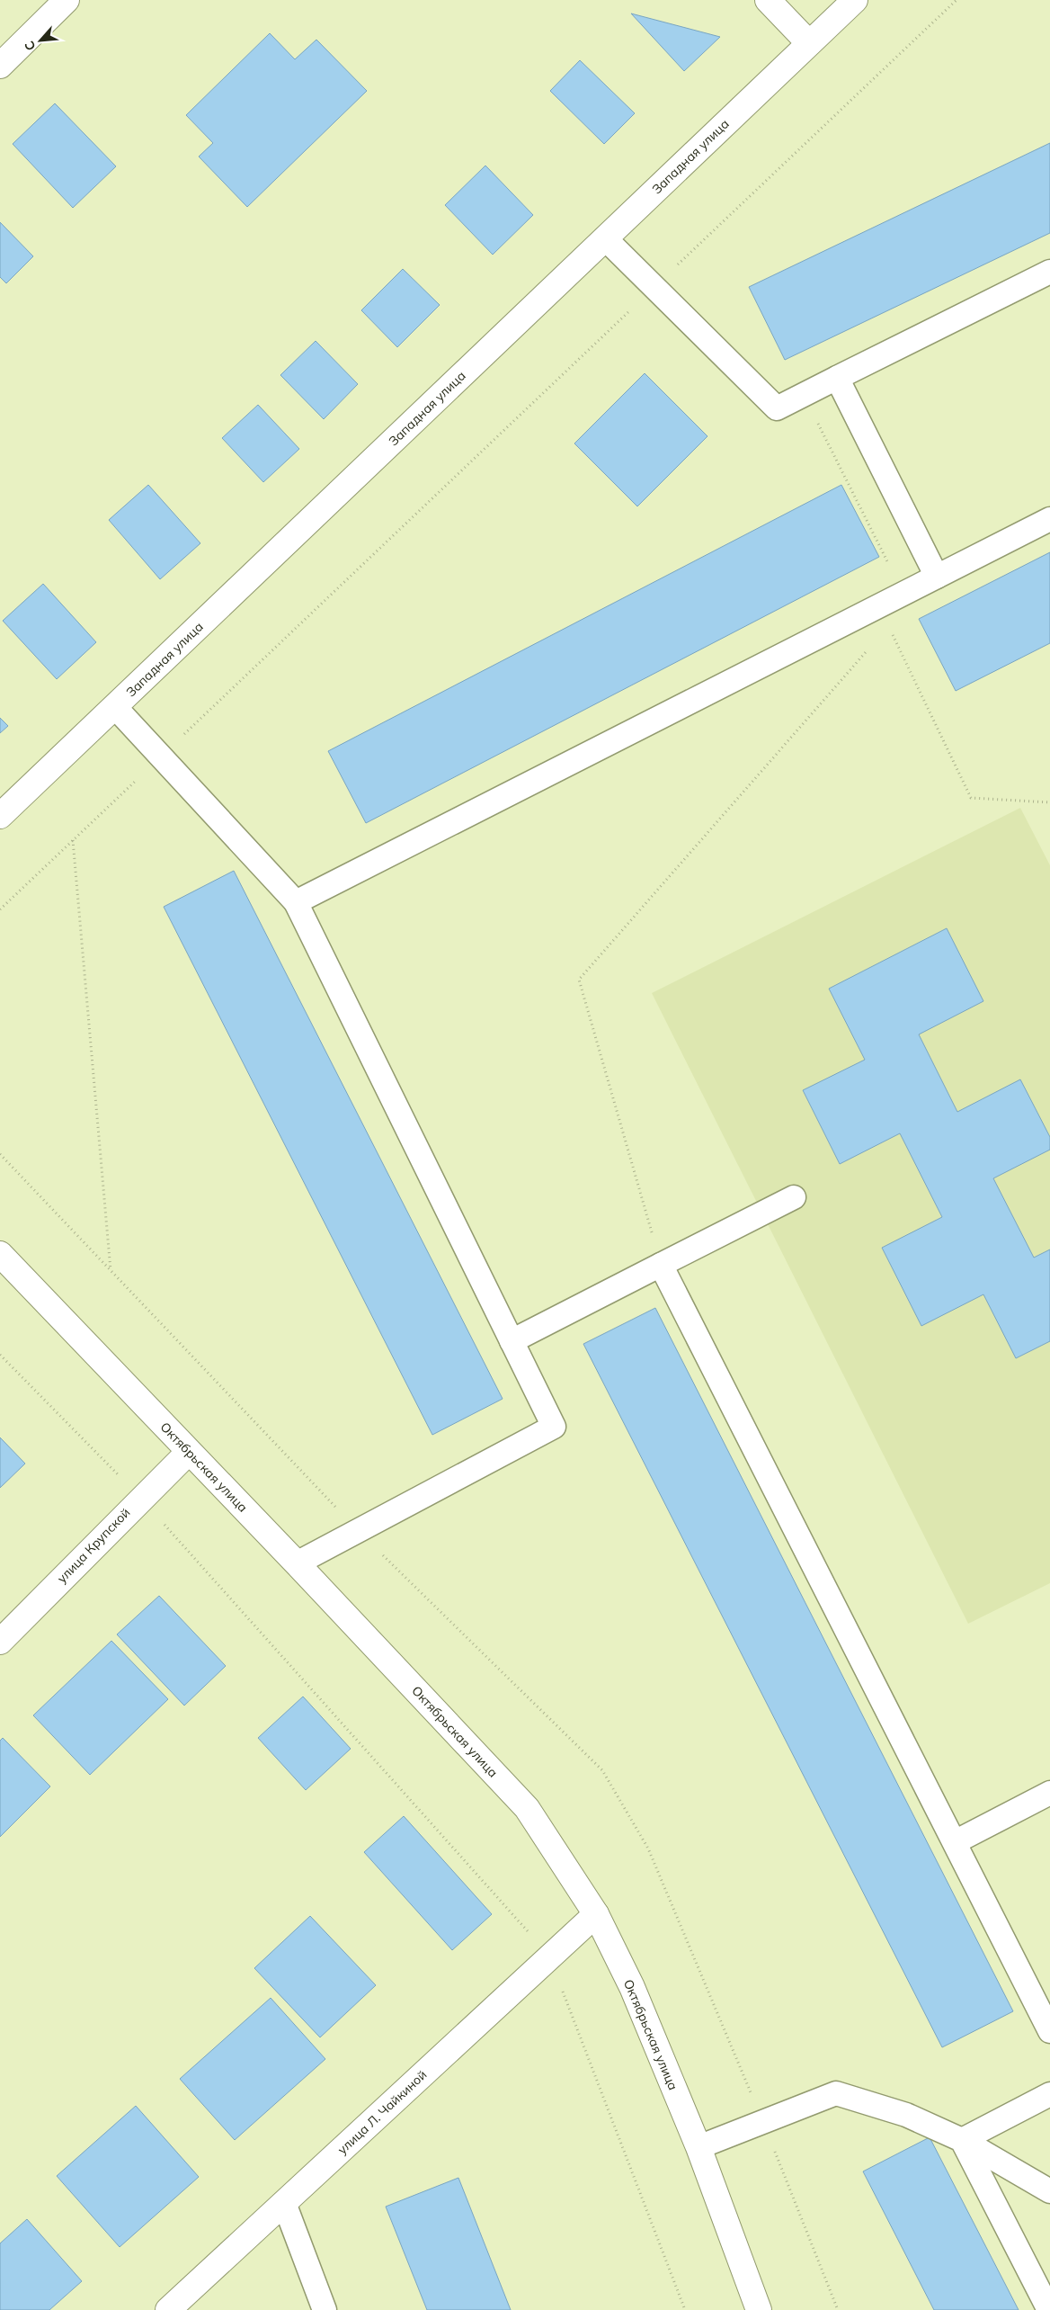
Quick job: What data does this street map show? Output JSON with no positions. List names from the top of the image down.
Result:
{
  "streets": {
    "main road": [
      "Западная улица",
      "Октябрьская улица",
      "улица Крупской",
      "улица Л. Чайкиной"
    ]
  },
  "crossings": [
    ["Октябрьская улица", "улица Крупской"],
    ["Октябрьская улица", "улица Л. Чайкиной"]
  ],
  "north": "bottom left"
}
